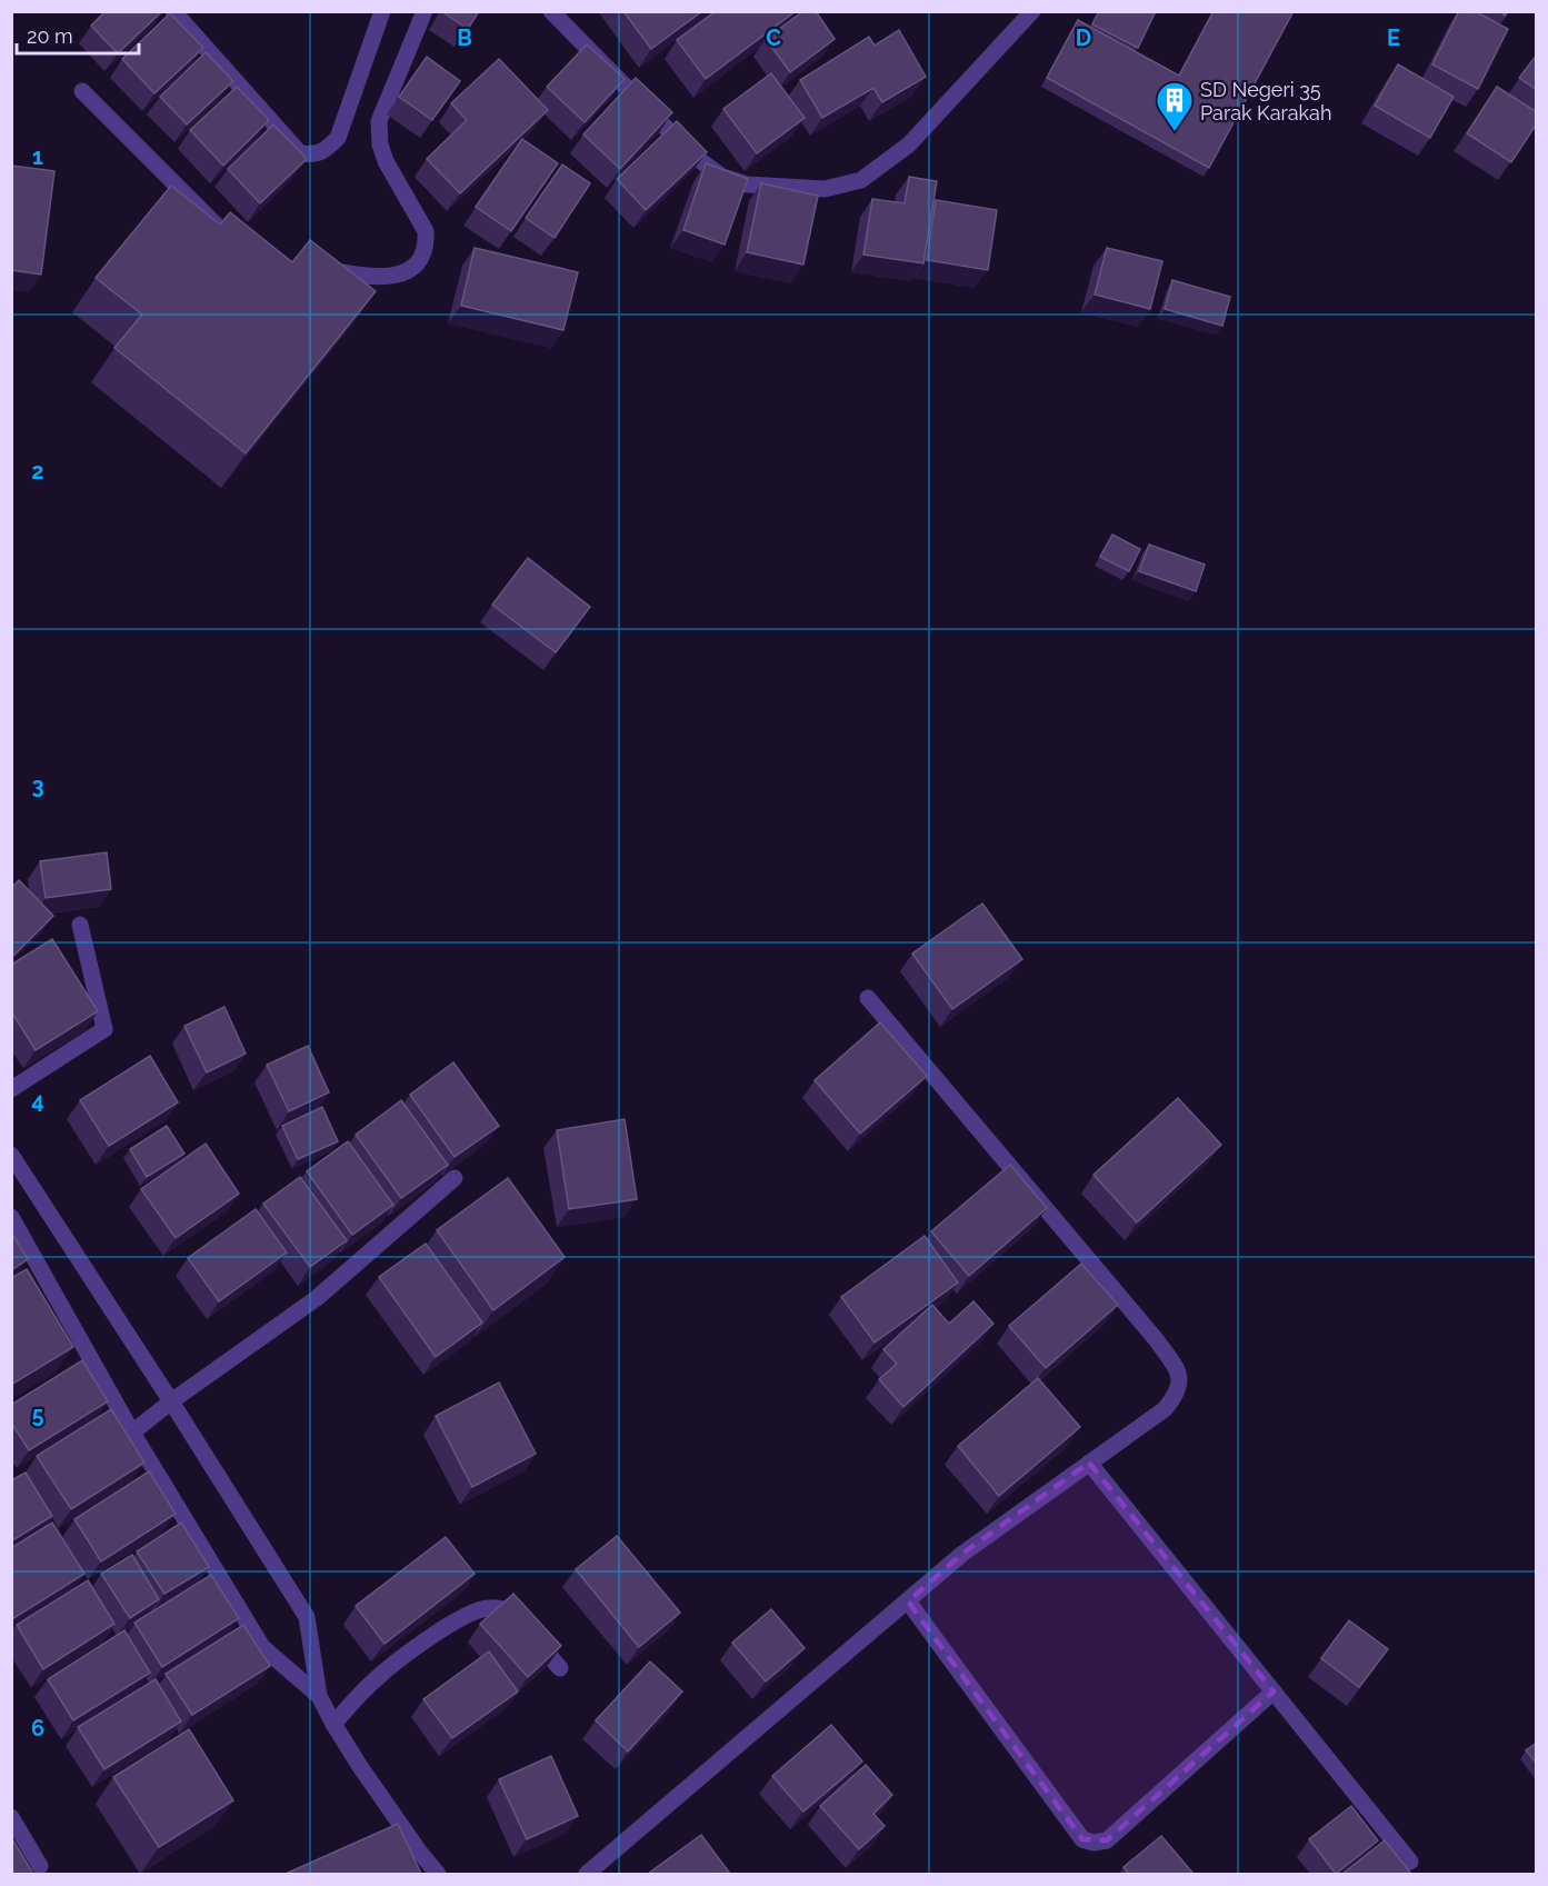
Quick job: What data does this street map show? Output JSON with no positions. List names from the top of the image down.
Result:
{
  "places": {
    "building": ["SD Negeri 35 Parak Karakah"]
  },
  "scale_bar": "20 m",
  "grid": {
    "columns": [
      "B",
      "C",
      "D",
      "E"
    ],
    "rows": [
      "1",
      "2",
      "3",
      "4",
      "5",
      "6"
    ]
  }
}
